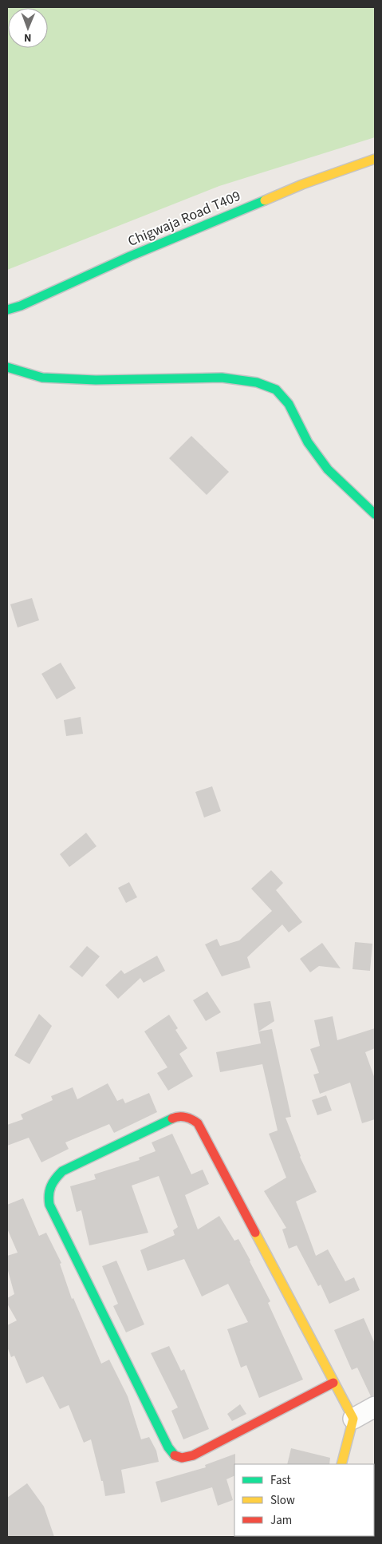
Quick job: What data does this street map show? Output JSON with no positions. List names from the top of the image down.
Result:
{
  "streets": {
    "street": ["Chigwaja Road T409"]
  },
  "legend": ["Fast", "Slow", "Jam"],
  "north": "bottom"
}
